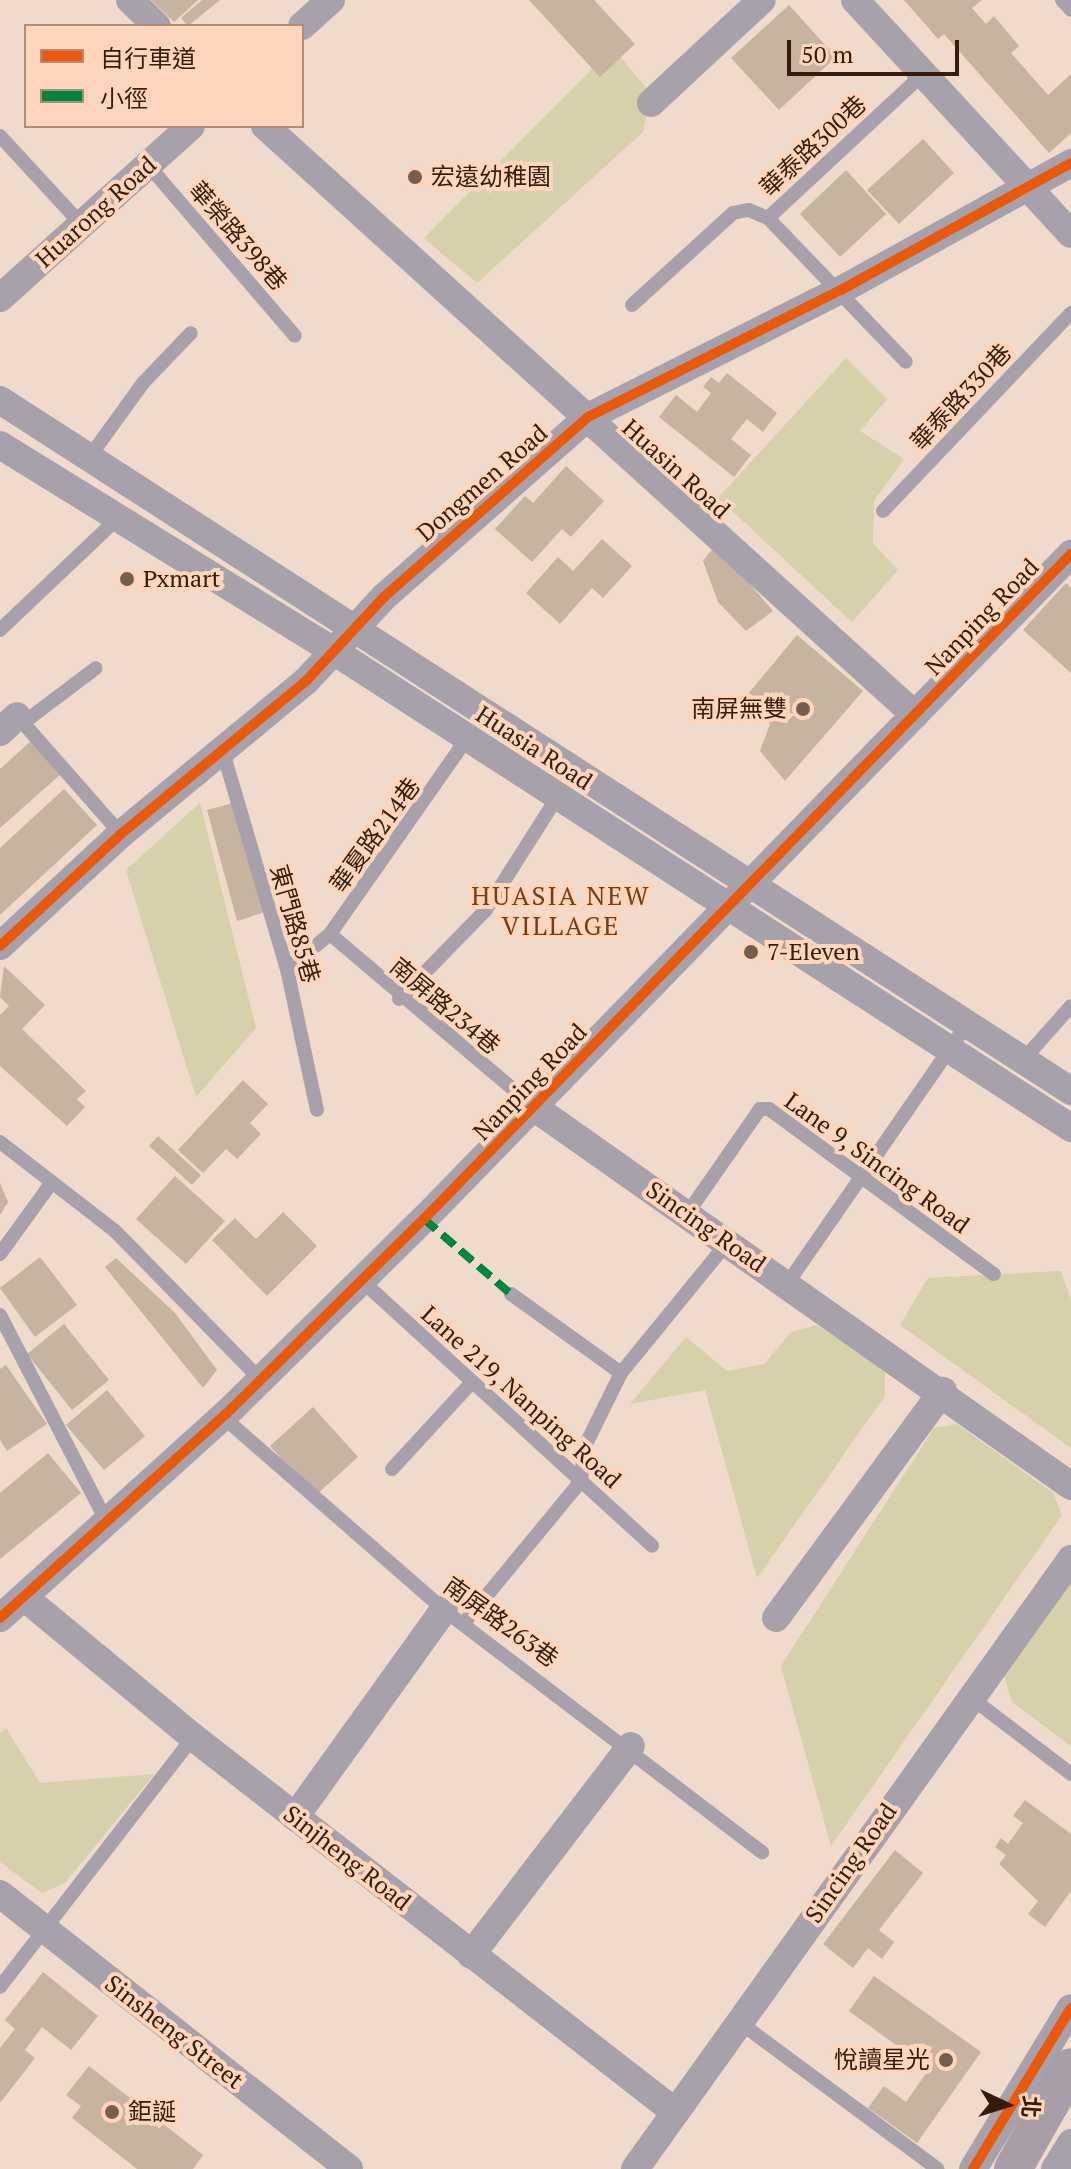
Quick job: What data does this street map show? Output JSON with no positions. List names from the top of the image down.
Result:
{
  "streets": {
    "street": [
      "Huarong Road",
      "Huasin Road",
      "Dongmen Road",
      "Nanping Road",
      "Huasia Road",
      "Sincing Road",
      "Sinjheng Road",
      "Sinsheng Street"
    ],
    "lane": [
      "華泰路300巷",
      "華榮路398巷",
      "華泰路330巷",
      "華夏路214巷",
      "東門路85巷",
      "南屏路234巷",
      "Lane 9, Sincing Road",
      "Lane 219, Nanping Road",
      "南屏路263巷"
    ]
  },
  "crossings": [
    ["Huarong Road", "華榮路398巷"],
    ["Huasin Road", "Dongmen Road"],
    ["Huasin Road", "Nanping Road"],
    ["Dongmen Road", "Huasia Road"],
    ["Dongmen Road", "東門路85巷"],
    ["Nanping Road", "Huasia Road"],
    ["Nanping Road", "南屏路234巷"],
    ["Nanping Road", "Sincing Road"],
    ["Nanping Road", "Lane 219, Nanping Road"],
    ["Nanping Road", "南屏路263巷"],
    ["Nanping Road", "Sinjheng Road"],
    ["Huasia Road", "華夏路214巷"],
    ["華夏路214巷", "東門路85巷"],
    ["華夏路214巷", "南屏路234巷"],
    ["南屏路234巷", "Sincing Road"],
    ["Lane 9, Sincing Road", "Sincing Road"],
    ["Sincing Road", "Sinjheng Road"]
  ],
  "districts": ["HUASIA NEW VILLAGE"],
  "places": [
    "宏遠幼稚園",
    "Pxmart",
    "南屏無雙",
    "7-Eleven",
    "悅讀星光",
    "鉅誕"
  ],
  "legend": ["自行車道", "小徑"],
  "scale_bar": "50 m",
  "north": "right"
}
